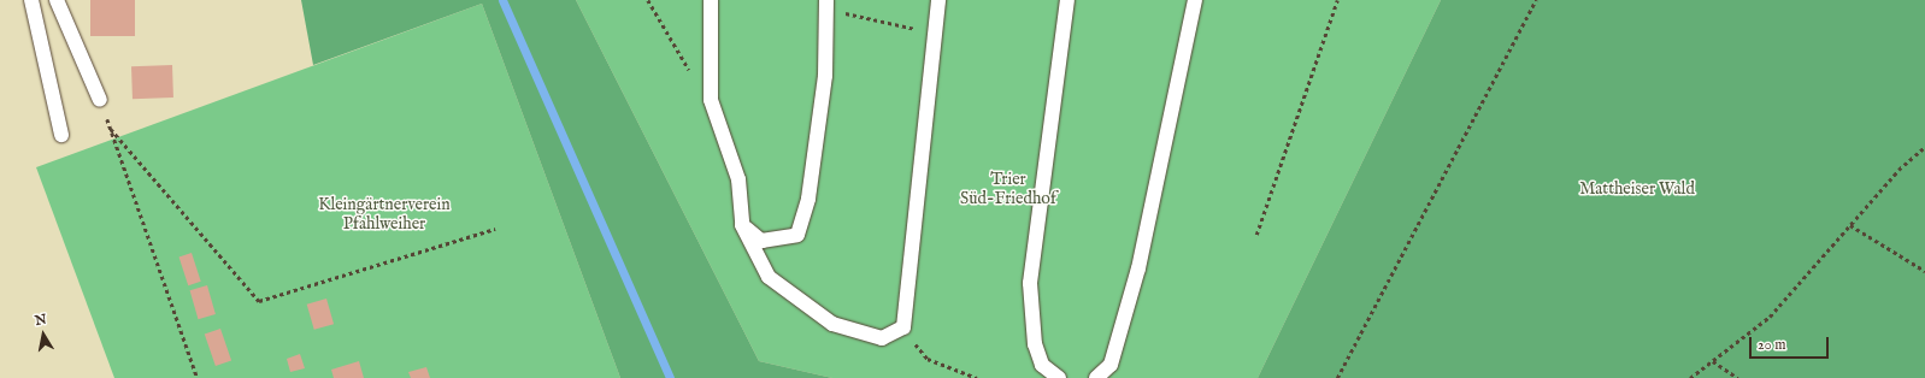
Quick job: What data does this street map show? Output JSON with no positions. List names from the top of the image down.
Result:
{
  "parks": ["Trier Süd-Friedhof", "Mattheiser Wald", "Kleingärtnerverein Pfahlweiher"],
  "scale_bar": "20 m",
  "north": "top"
}
